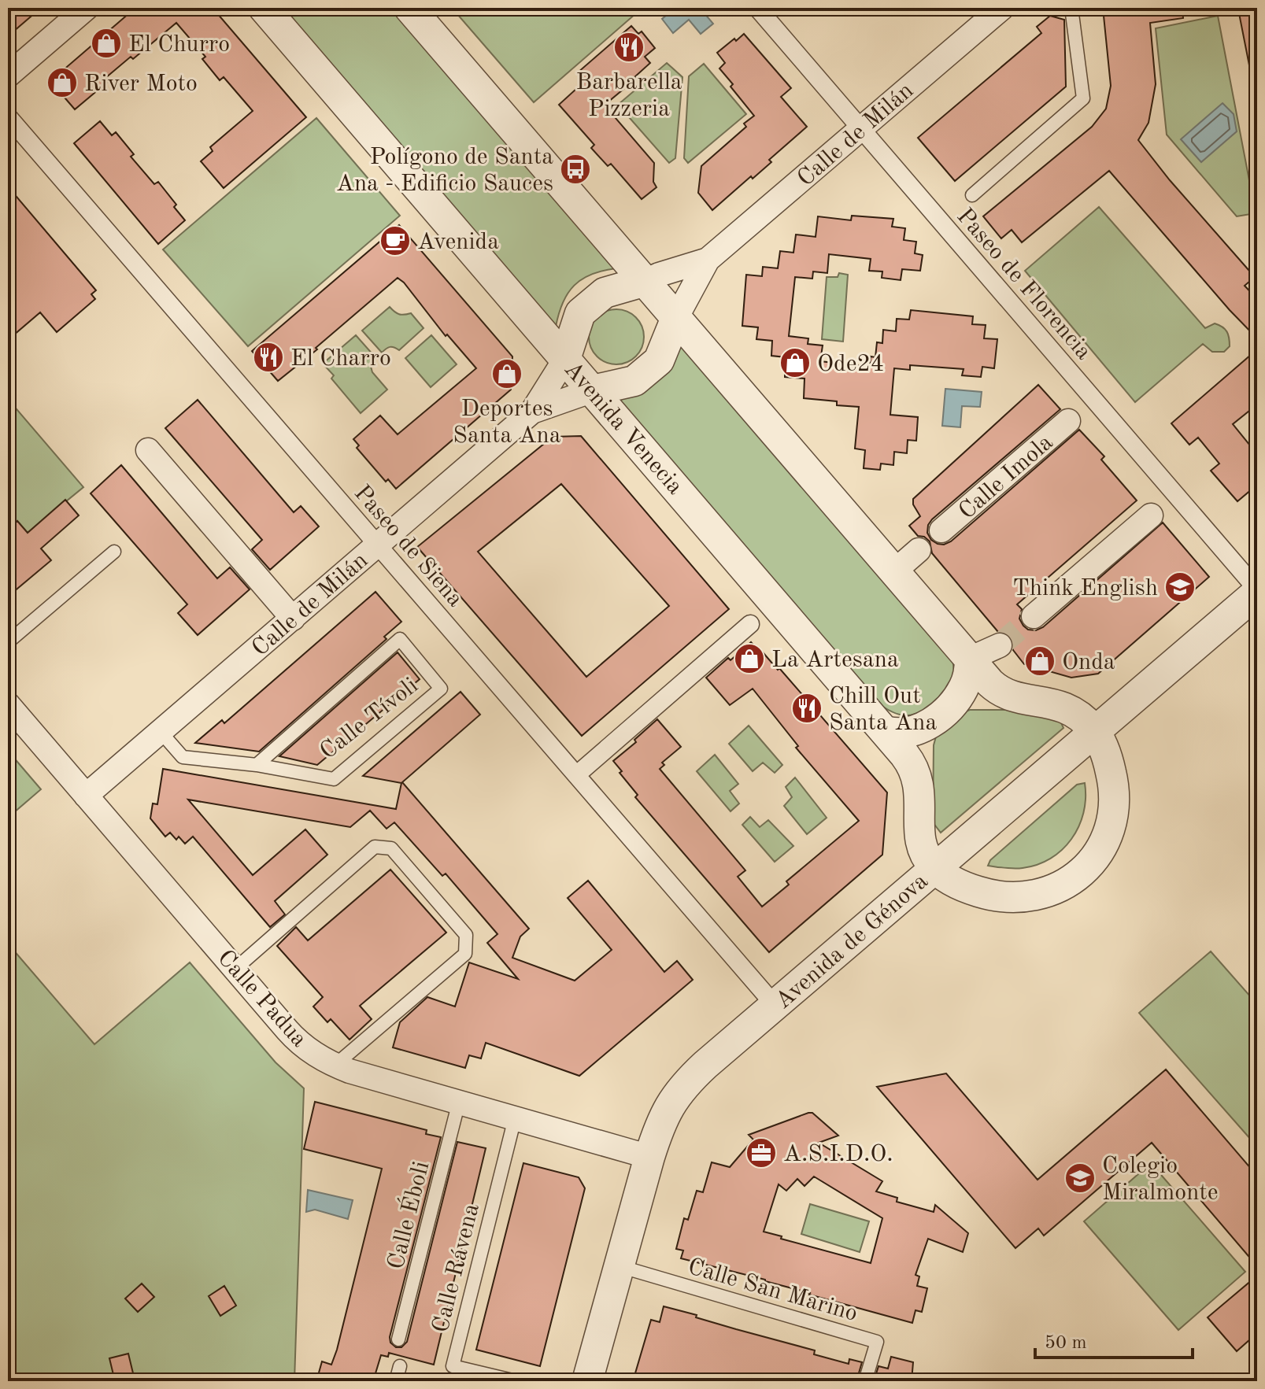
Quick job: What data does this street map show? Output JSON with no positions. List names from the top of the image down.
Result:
{
  "streets": {
    "street": [
      "Calle de Milán",
      "Paseo de Florencia",
      "Avenida Venecia",
      "Calle Imola",
      "Paseo de Siena",
      "Avenida de Génova",
      "Calle Padua"
    ],
    "lane": [
      "Calle Tívoli",
      "Calle Éboli",
      "Calle Rávena",
      "Calle San Marino"
    ]
  },
  "crossings": [
    ["Calle de Milán", "Paseo de Florencia"],
    ["Calle de Milán", "Avenida Venecia"],
    ["Calle de Milán", "Paseo de Siena"],
    ["Calle de Milán", "Calle Tívoli"],
    ["Calle de Milán", "Calle Padua"],
    ["Paseo de Florencia", "Avenida de Génova"],
    ["Avenida Venecia", "Avenida de Génova"],
    ["Paseo de Siena", "Avenida de Génova"],
    ["Avenida de Génova", "Calle Padua"],
    ["Avenida de Génova", "Calle San Marino"],
    ["Calle Padua", "Calle Éboli"],
    ["Calle Padua", "Calle Rávena"]
  ],
  "places": {
    "shop": [
      "El Churro",
      "River Moto",
      "Ode24",
      "Deportes Santa Ana",
      "La Artesana",
      "Onda"
    ],
    "restaurant": ["Barbarella Pizzeria", "El Charro", "Chill Out Santa Ana"],
    "bus stop": ["Polígono de Santa Ana - Edificio Sauces"],
    "cafe": ["Avenida"],
    "school or university": ["Think English", "Colegio Miralmonte"],
    "office": ["A.S.I.D.O."]
  },
  "scale_bar": "50 m"
}
